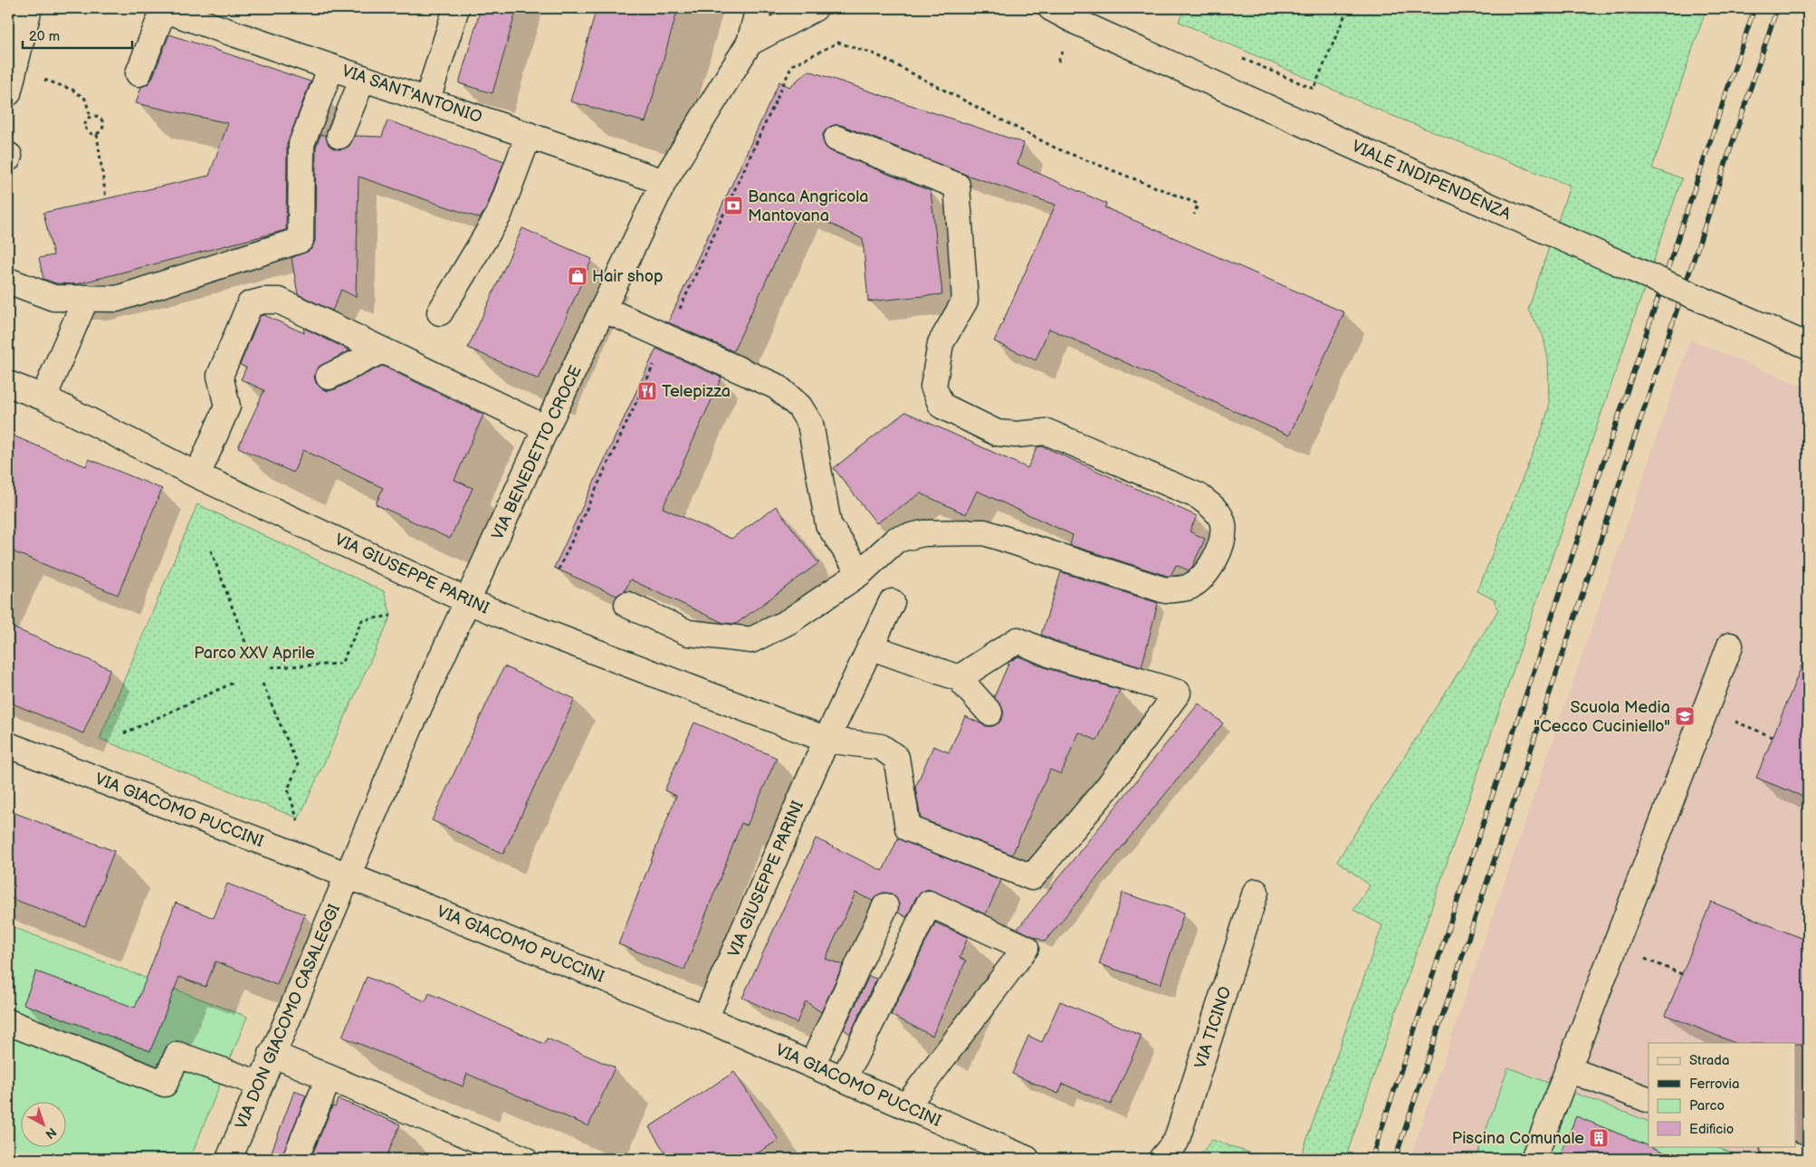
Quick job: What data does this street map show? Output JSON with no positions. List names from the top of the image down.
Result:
{
  "streets": {
    "street": [
      "VIA SANT'ANTONIO",
      "VIALE INDIPENDENZA",
      "VIA BENEDETTO CROCE",
      "VIA GIUSEPPE PARINI",
      "VIA GIACOMO PUCCINI",
      "VIA DON GIACOMO CASALEGGI",
      "VIA TICINO"
    ]
  },
  "crossings": [
    ["VIA SANT'ANTONIO", "VIA BENEDETTO CROCE"],
    ["VIA BENEDETTO CROCE", "VIA GIUSEPPE PARINI"],
    ["VIA BENEDETTO CROCE", "VIA GIACOMO PUCCINI"],
    ["VIA BENEDETTO CROCE", "VIA DON GIACOMO CASALEGGI"],
    ["VIA GIUSEPPE PARINI", "VIA GIACOMO PUCCINI"],
    ["VIA GIACOMO PUCCINI", "VIA DON GIACOMO CASALEGGI"]
  ],
  "parks": ["Parco XXV Aprile"],
  "places": {
    "bank": ["Banca Angricola Mantovana"],
    "shop": ["Hair shop"],
    "restaurant": ["Telepizza"],
    "school or university": ["Scuola Media \"Cecco Cuciniello\""],
    "building": ["Piscina Comunale"]
  },
  "legend": [
    "Strada",
    "Ferrovia",
    "Parco",
    "Edificio"
  ],
  "scale_bar": "20 m",
  "north": "bottom right"
}
